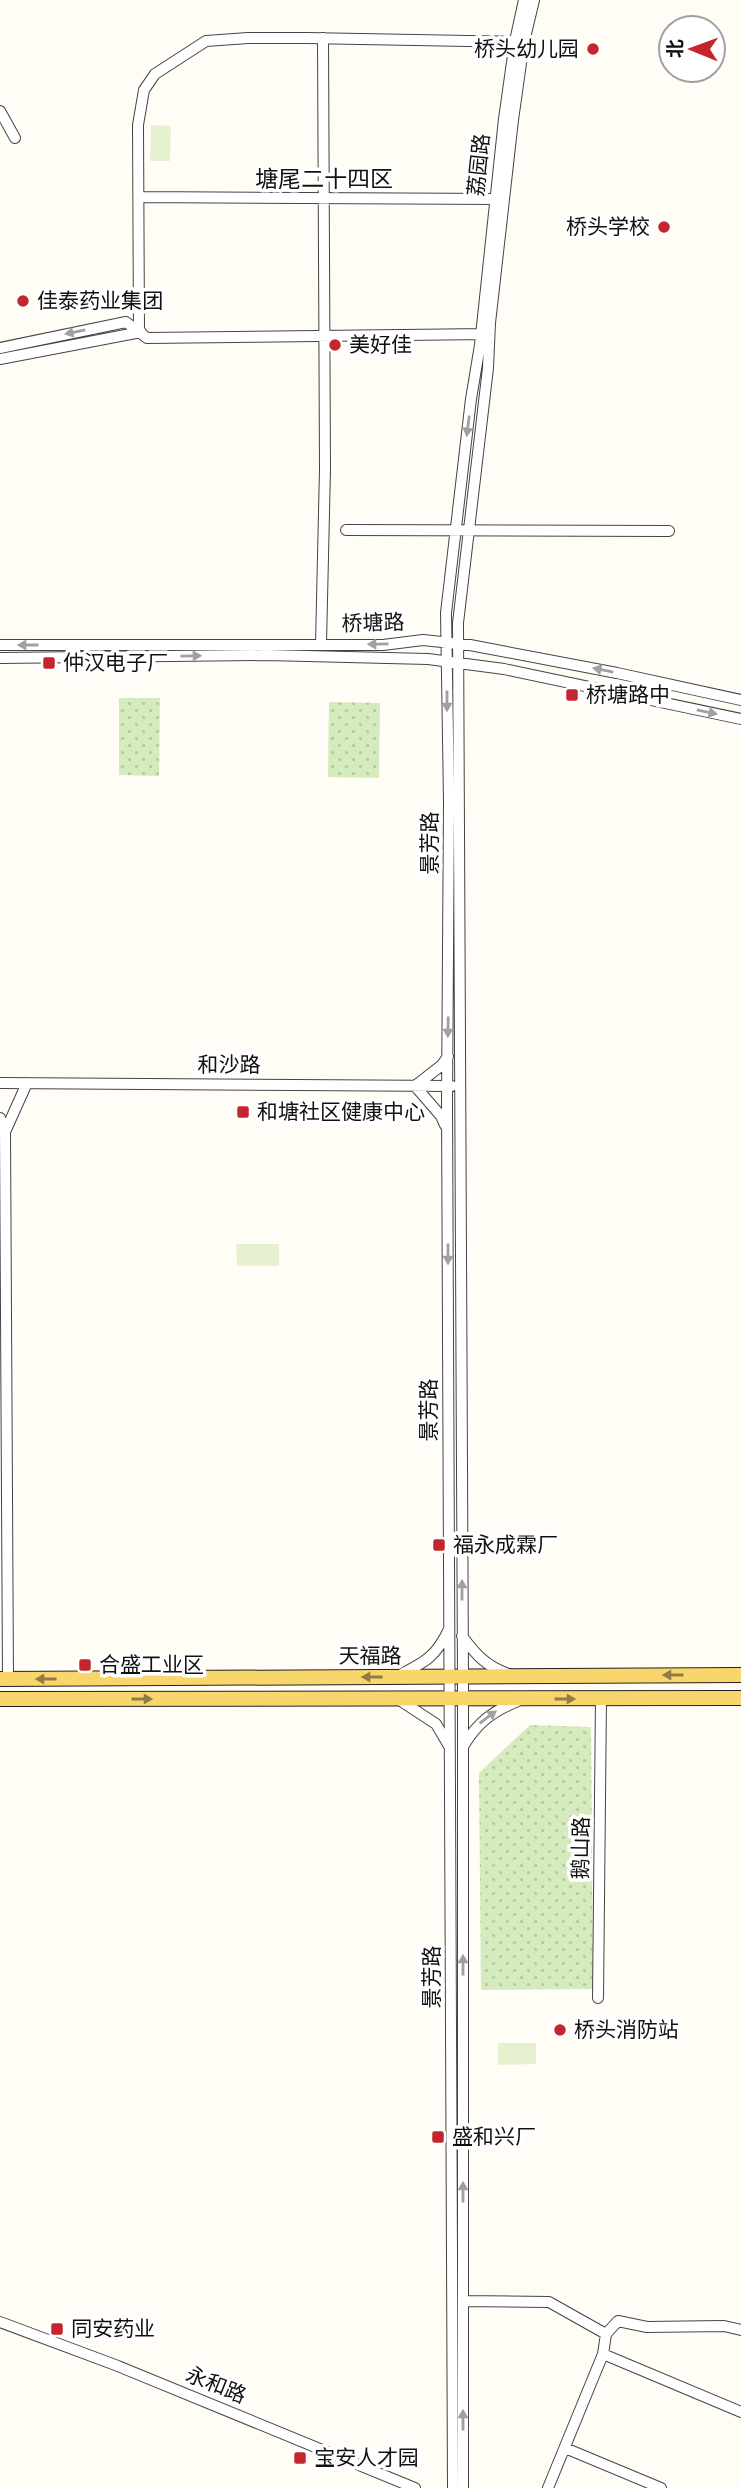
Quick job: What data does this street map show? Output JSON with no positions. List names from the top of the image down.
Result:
{
  "streets": {
    "main road": ["天福路"],
    "street": [
      "荔园路",
      "桥塘路",
      "景芳路",
      "和沙路",
      "鹅山路",
      "永和路"
    ]
  },
  "crossings": [
    ["荔园路", "景芳路"],
    ["桥塘路", "景芳路"],
    ["景芳路", "和沙路"],
    ["景芳路", "天福路"],
    ["天福路", "鹅山路"]
  ],
  "districts": ["塘尾二十四区"],
  "places": {
    "other": [
      "桥头幼儿园",
      "桥头学校",
      "佳泰药业集团",
      "美好佳",
      "桥头消防站"
    ],
    "transit": [
      "仲汉电子厂",
      "桥塘路中",
      "和塘社区健康中心",
      "福永成霖厂",
      "合盛工业区",
      "盛和兴厂",
      "同安药业",
      "宝安人才园"
    ]
  },
  "north": "left"
}
